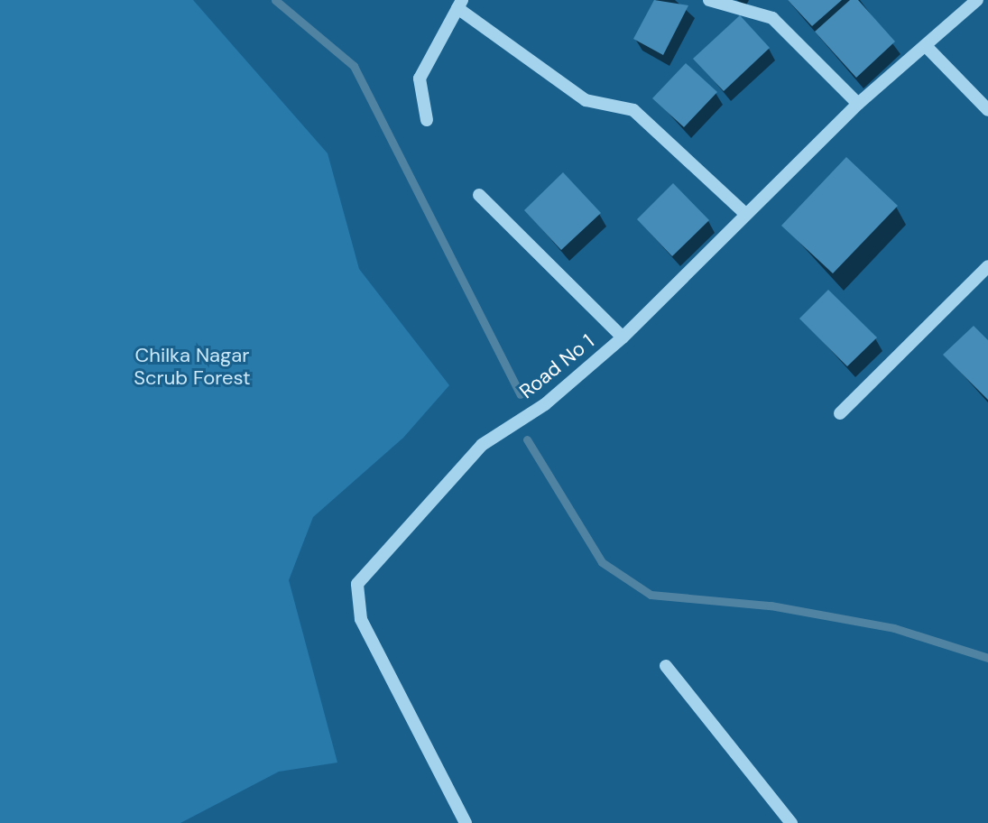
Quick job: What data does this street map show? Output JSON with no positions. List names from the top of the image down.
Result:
{
  "streets": {
    "street": ["Road No 1"]
  },
  "parks": ["Chilka Nagar Scrub Forest"]
}
